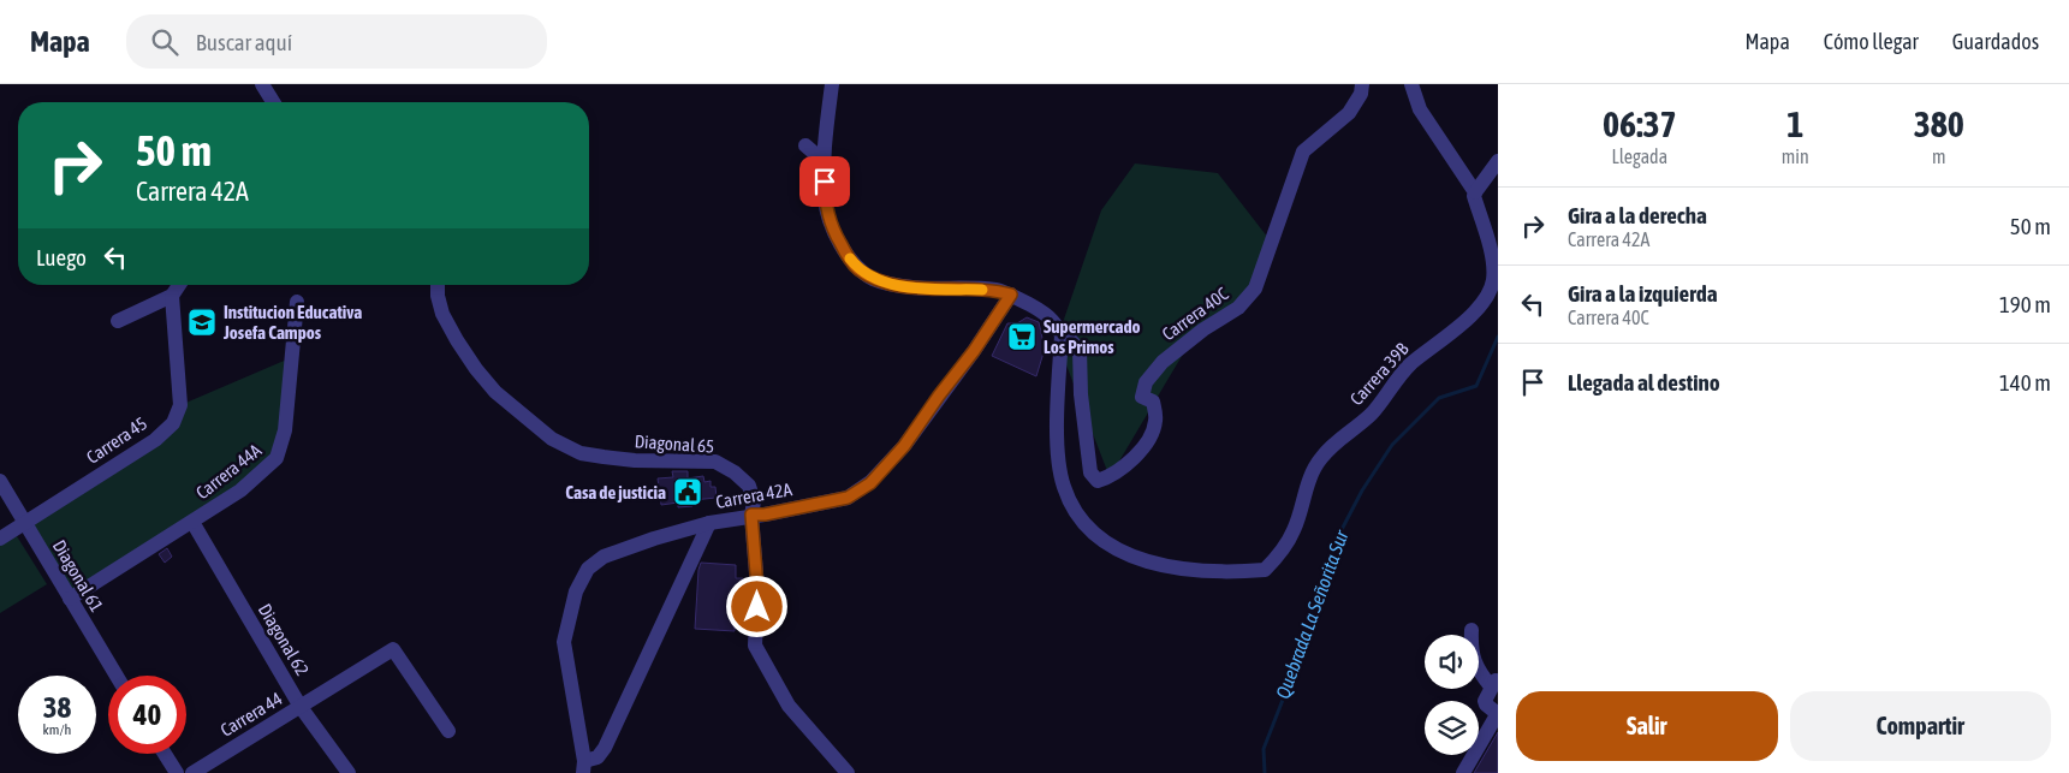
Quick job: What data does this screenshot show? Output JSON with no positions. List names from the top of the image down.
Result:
{
  "streets": {
    "street": [
      "Carrera 40C",
      "Carrera 39B",
      "Carrera 45",
      "Diagonal 65",
      "Carrera 44A",
      "Carrera 42A",
      "Diagonal 61",
      "Diagonal 62",
      "Carrera 44"
    ]
  },
  "crossings": [
    ["Carrera 40C", "Carrera 39B"],
    ["Carrera 40C", "Carrera 42A"],
    ["Carrera 45", "Diagonal 61"],
    ["Diagonal 65", "Carrera 42A"],
    ["Carrera 44A", "Diagonal 61"],
    ["Carrera 44A", "Diagonal 62"],
    ["Diagonal 62", "Carrera 44"]
  ],
  "water": ["Quebrada La Señorita Sur"],
  "places": {
    "school or university": ["Institucion Educativa Josefa Campos"],
    "supermarket": ["Supermercado Los Primos"],
    "public building": ["Casa de justicia"]
  },
  "page": {
    "header": "Mapa",
    "search": "Buscar aquí",
    "nav": ["Mapa", "Cómo llegar", "Guardados"],
    "eta": [
      "06:37",
      "Llegada",
      "1",
      "min",
      "380",
      "m"
    ],
    "turn": ["50 m", "Carrera 42A"],
    "list": [
      {
        "name": "Gira a la derecha",
        "note": "Carrera 42A",
        "value": "50 m"
      },
      {
        "name": "Gira a la izquierda",
        "note": "Carrera 40C",
        "value": "190 m"
      },
      {
        "name": "Llegada al destino",
        "value": "140 m"
      }
    ],
    "then": "Luego",
    "speed": "38 km/h",
    "limit": "40",
    "buttons": ["Salir", "Compartir"]
  }
}
